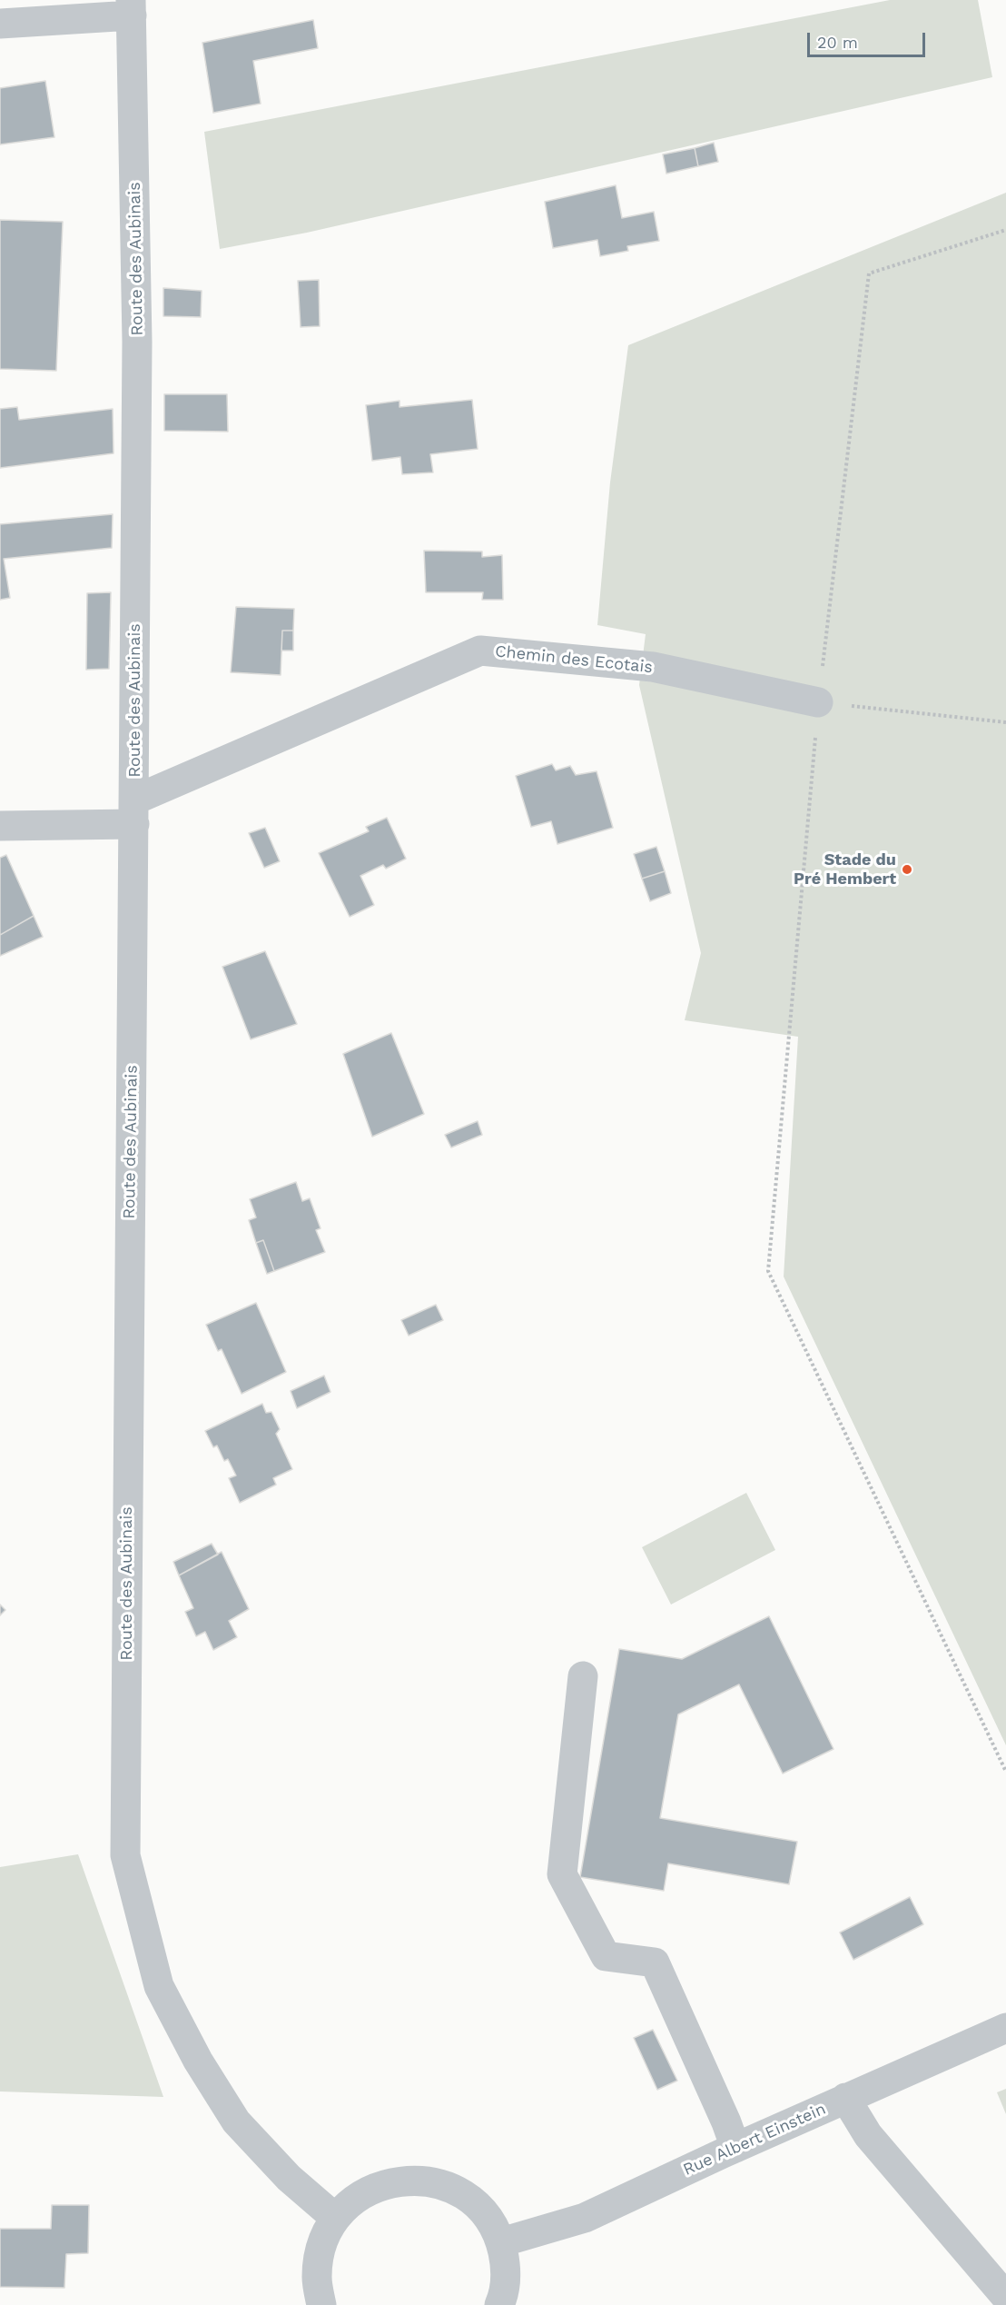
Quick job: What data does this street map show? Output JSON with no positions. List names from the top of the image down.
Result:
{
  "streets": {
    "street": ["Route des Aubinais", "Chemin des Ecotais", "Rue Albert Einstein"]
  },
  "crossings": [
    ["Route des Aubinais", "Chemin des Ecotais"]
  ],
  "places": ["Stade du Pré Hembert"],
  "scale_bar": "20 m"
}
